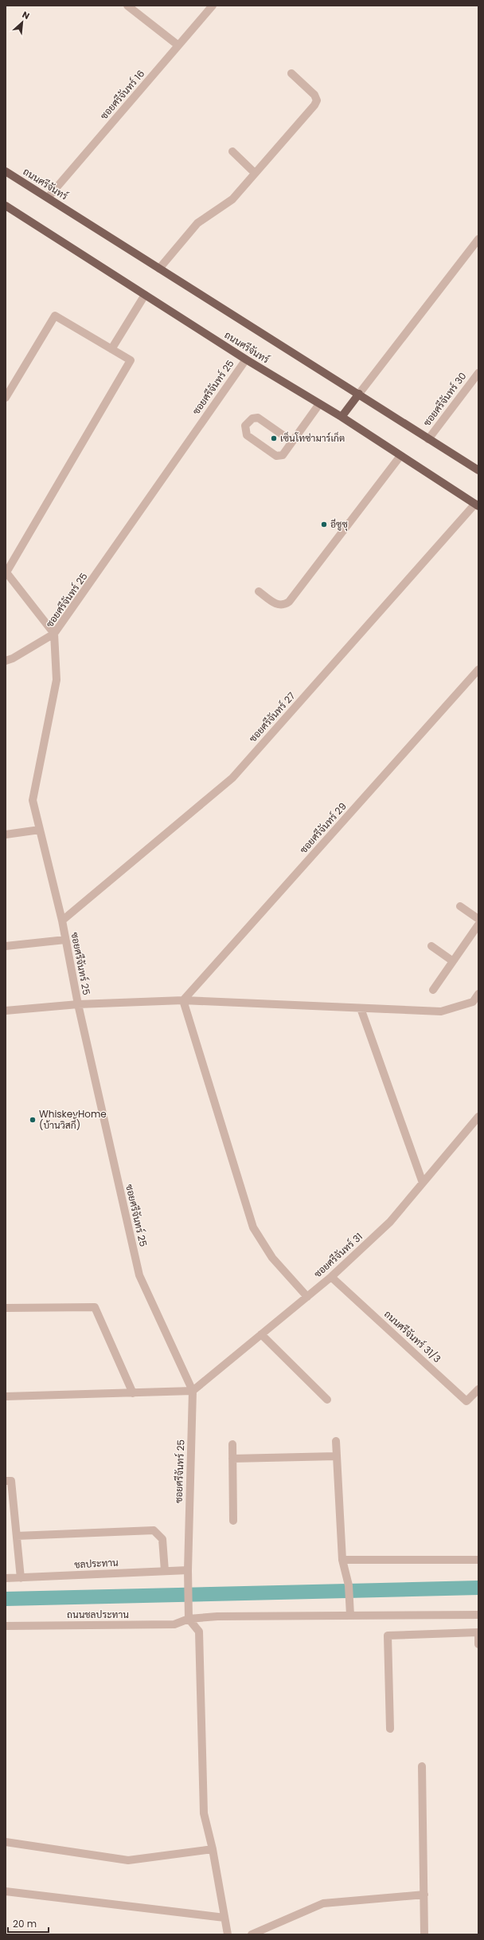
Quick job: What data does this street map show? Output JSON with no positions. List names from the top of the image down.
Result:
{
  "streets": {
    "main road": ["ถนนศรีจันทร์"],
    "street": [
      "ซอยศรีจันทร์ 16",
      "ซอยศรีจันทร์ 25",
      "ซอยศรีจันทร์ 30",
      "ซอยศรีจันทร์ 27",
      "ซอยศรีจันทร์ 29",
      "ซอยศรีจันทร์ 31",
      "ถนนศรีจันทร์ 31/3",
      "ชลประทาน",
      "ถนนชลประทาน"
    ]
  },
  "crossings": [
    ["ซอยศรีจันทร์ 16", "ถนนศรีจันทร์"],
    ["ถนนศรีจันทร์", "ซอยศรีจันทร์ 25"],
    ["ถนนศรีจันทร์", "ซอยศรีจันทร์ 30"],
    ["ถนนศรีจันทร์", "ซอยศรีจันทร์ 27"],
    ["ซอยศรีจันทร์ 25", "ซอยศรีจันทร์ 27"],
    ["ซอยศรีจันทร์ 25", "ซอยศรีจันทร์ 31"],
    ["ซอยศรีจันทร์ 25", "ชลประทาน"],
    ["ซอยศรีจันทร์ 25", "ถนนชลประทาน"],
    ["ซอยศรีจันทร์ 31", "ถนนศรีจันทร์ 31/3"]
  ],
  "places": ["เซ็นโทซ่ามาร์เก็ต", "อีซูซุ", "WhiskeyHome (บ้านวิสกี้)"],
  "scale_bar": "20 m",
  "north": "top right"
}
